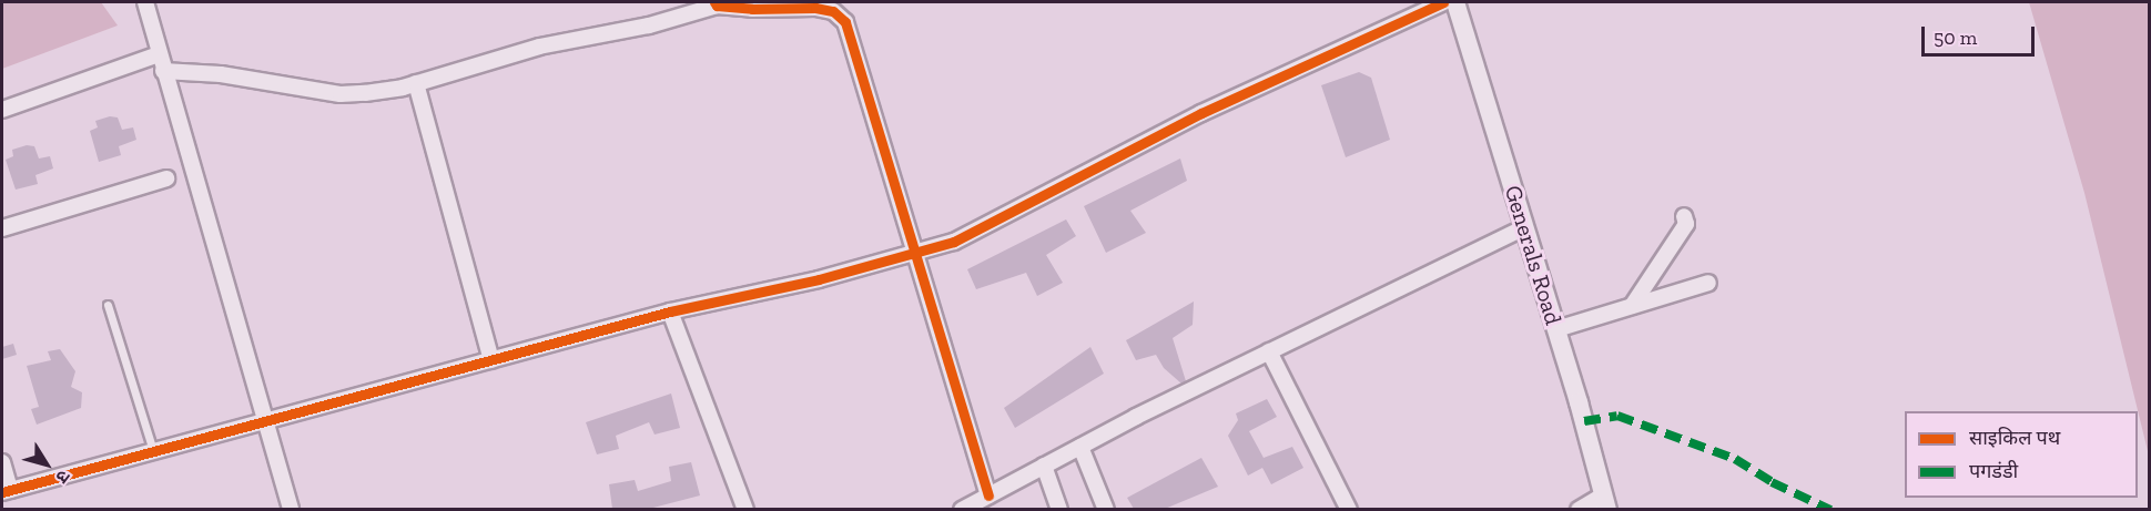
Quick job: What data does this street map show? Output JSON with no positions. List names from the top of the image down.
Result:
{
  "streets": {
    "street": ["Generals Road"]
  },
  "legend": ["साइकिल पथ", "पगडंडी"],
  "scale_bar": "50 m",
  "north": "bottom right"
}
